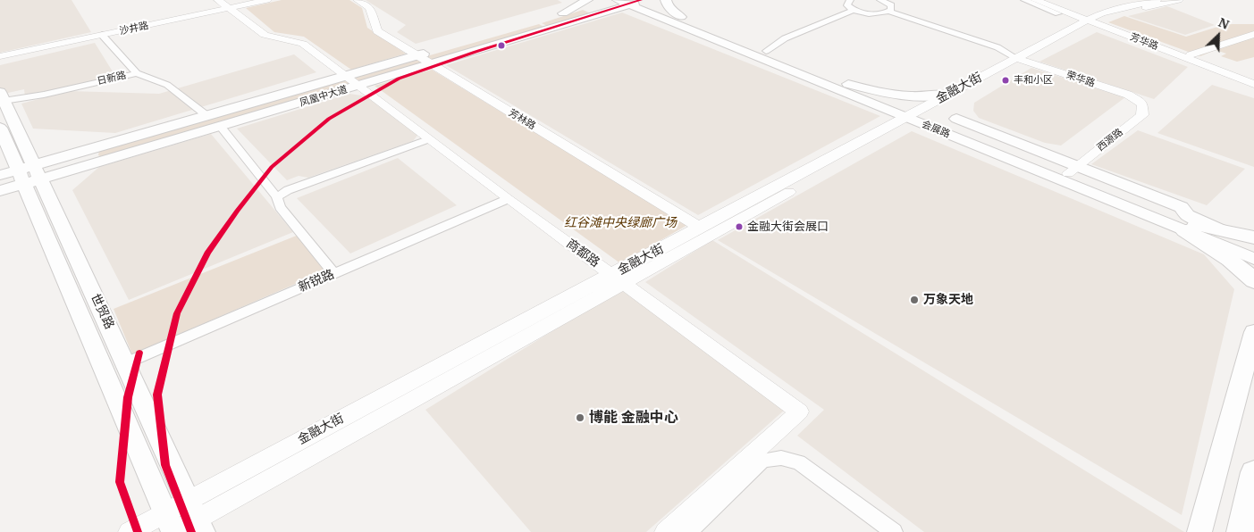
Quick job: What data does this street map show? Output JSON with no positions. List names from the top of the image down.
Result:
{
  "streets": {
    "main road": ["凤凰中大道", "会展路", "世贸路"],
    "street": [
      "沙井路",
      "芳华路",
      "日新路",
      "荣华路",
      "金融大街",
      "芳林路",
      "西源路",
      "商都路",
      "新锐路"
    ]
  },
  "crossings": [
    ["沙井路", "商都路"],
    ["芳华路", "金融大街"],
    ["日新路", "凤凰中大道"],
    ["日新路", "世贸路"],
    ["荣华路", "金融大街"],
    ["荣华路", "西源路"],
    ["金融大街", "芳林路"],
    ["金融大街", "会展路"],
    ["金融大街", "商都路"],
    ["金融大街", "世贸路"],
    ["凤凰中大道", "芳林路"],
    ["凤凰中大道", "会展路"],
    ["凤凰中大道", "商都路"],
    ["凤凰中大道", "世贸路"],
    ["会展路", "西源路"],
    ["商都路", "新锐路"],
    ["新锐路", "世贸路"]
  ],
  "parks": ["红谷滩中央绿廊广场"],
  "places": [
    "丰和小区",
    "金融大街会展口",
    "万象天地",
    "博能 金融中心"
  ],
  "north": "top right"
}
